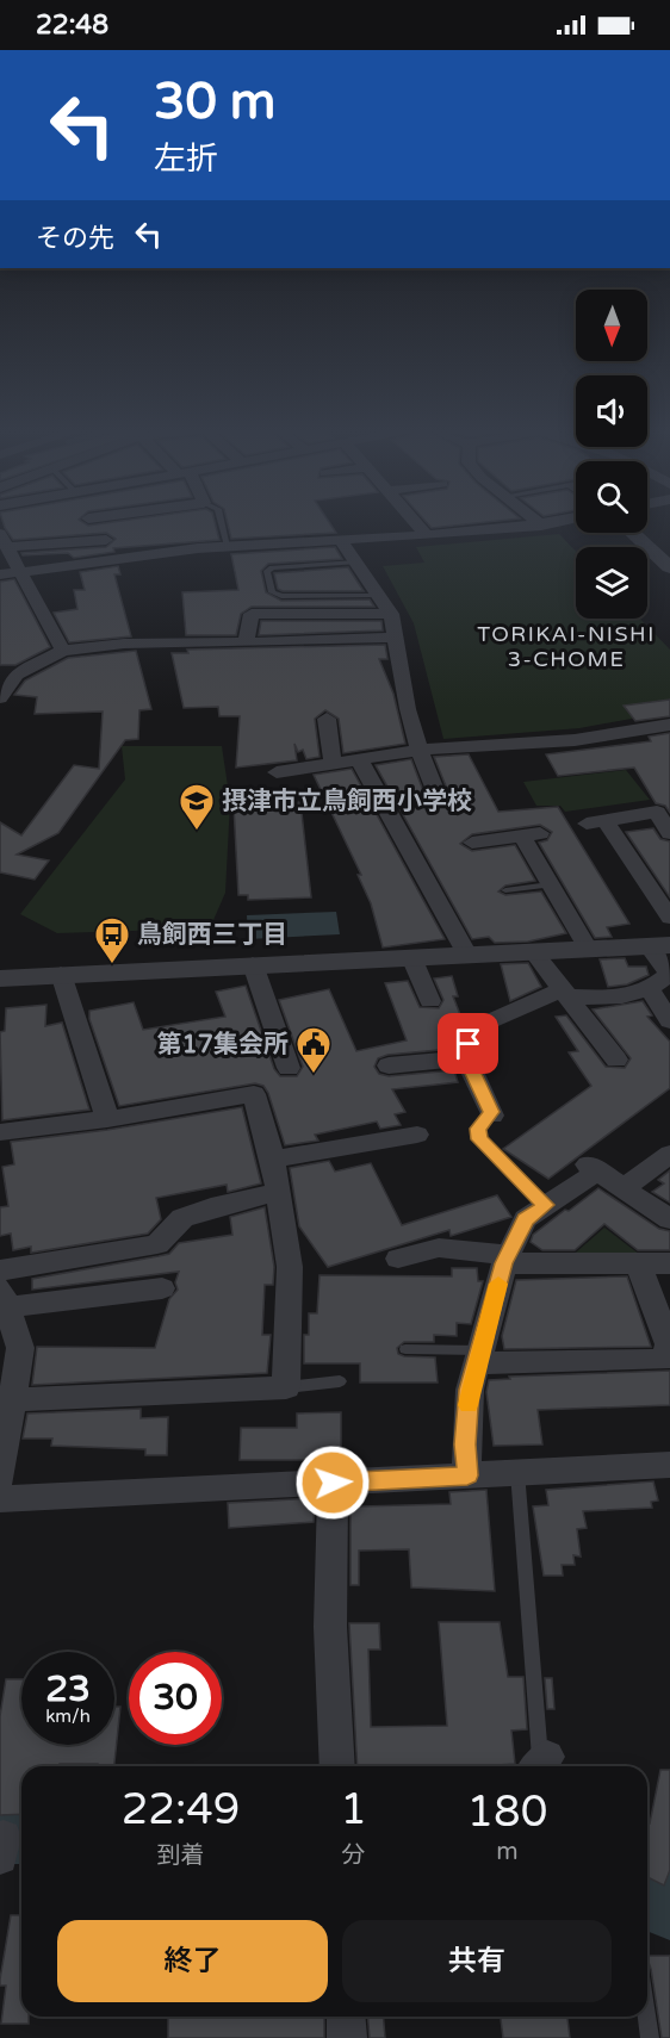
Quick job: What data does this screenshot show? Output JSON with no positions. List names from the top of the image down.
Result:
{
  "districts": ["TORIKAI-NISHI 3-CHOME"],
  "places": {
    "school or university": ["摂津市立鳥飼西小学校"],
    "bus stop": ["鳥飼西三丁目"],
    "public building": ["第17集会所"]
  },
  "north": "bottom",
  "page": {
    "status": "22:48",
    "turn": ["30 m", "左折"],
    "then": "その先",
    "speed": "23 km/h",
    "limit": "30",
    "eta": [
      "22:49",
      "到着",
      "1",
      "分",
      "180",
      "m"
    ],
    "buttons": ["終了", "共有"]
  }
}
